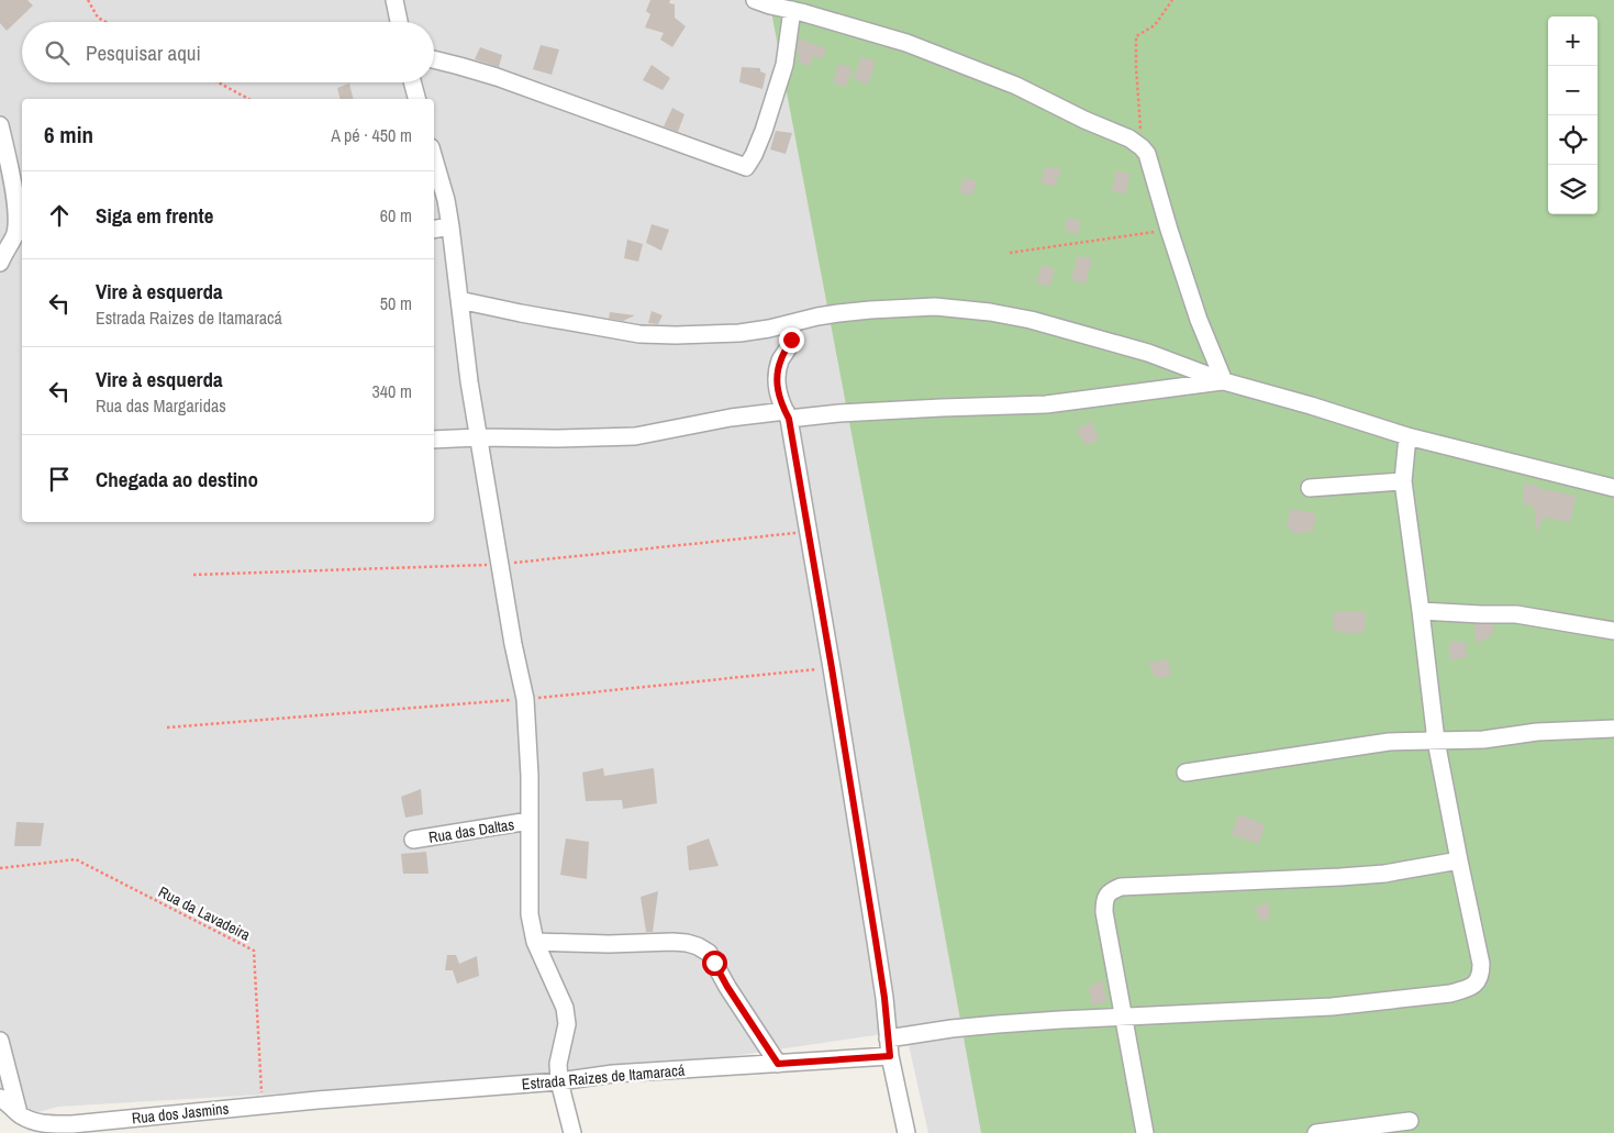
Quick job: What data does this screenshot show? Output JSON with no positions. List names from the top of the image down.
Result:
{
  "streets": {
    "street": ["Rua das Daltas", "Estrada Raizes de Itamaracá", "Rua dos Jasmins"],
    "path": ["Rua da Lavadeira"]
  },
  "crossings": [
    ["Rua da Lavadeira", "Rua dos Jasmins"],
    ["Estrada Raizes de Itamaracá", "Rua dos Jasmins"]
  ],
  "page": {
    "map_buttons": ["+", "−"],
    "search": "Pesquisar aqui",
    "heading": ["6 min", "A pé · 450 m"],
    "list": [
      ["Siga em frente", "60 m"],
      ["Vire à esquerda", "Estrada Raizes de Itamaracá", "50 m"],
      ["Vire à esquerda", "Rua das Margaridas", "340 m"],
      "Chegada ao destino"
    ]
  }
}
